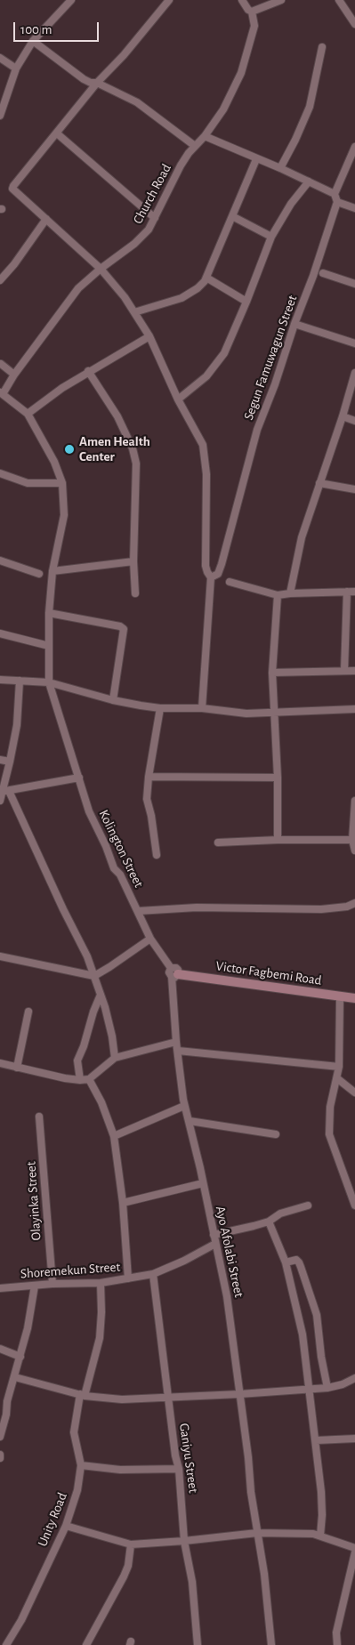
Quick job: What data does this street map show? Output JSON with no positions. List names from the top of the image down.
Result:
{
  "streets": {
    "street": [
      "Church Road",
      "Segun Famuwagun Street",
      "Kolington Street",
      "Victor Fagbemi Road",
      "Olayinka Street",
      "Ayo Afolabi Street",
      "Shoremekun Street",
      "Ganiyu Street",
      "Unity Road"
    ]
  },
  "crossings": [
    ["Kolington Street", "Victor Fagbemi Road"],
    ["Kolington Street", "Ayo Afolabi Street"],
    ["Victor Fagbemi Road", "Ayo Afolabi Street"],
    ["Olayinka Street", "Shoremekun Street"],
    ["Ayo Afolabi Street", "Shoremekun Street"],
    ["Shoremekun Street", "Ganiyu Street"],
    ["Shoremekun Street", "Unity Road"]
  ],
  "places": ["Amen Health Center"],
  "scale_bar": "100 m"
}
